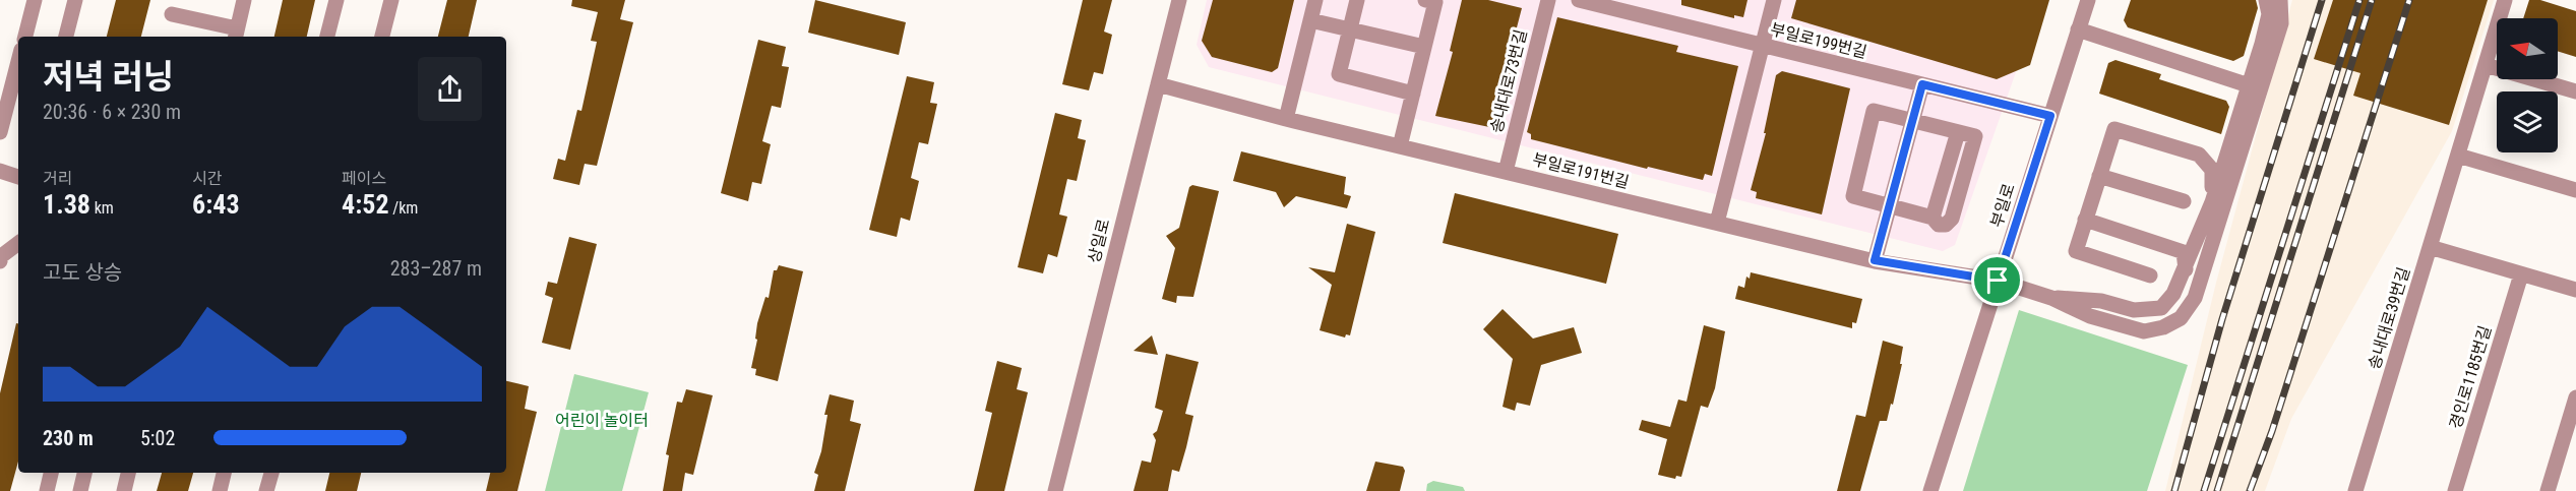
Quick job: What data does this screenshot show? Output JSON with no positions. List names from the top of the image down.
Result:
{
  "streets": {
    "street": [
      "부일로199번길",
      "송내대로73번길",
      "부일로191번길",
      "부일로",
      "상일로",
      "송내대로39번길",
      "경인로1185번길"
    ]
  },
  "crossings": [
    ["부일로199번길", "부일로"],
    ["송내대로73번길", "부일로191번길"],
    ["부일로191번길", "부일로"],
    ["부일로191번길", "상일로"]
  ],
  "parks": ["어린이 놀이터"],
  "north": "left",
  "page": {
    "heading": ["저녁 러닝", "20:36 · 6 × 230 m"],
    "stats": [
      ["거리", "1.38 km"],
      ["시간", "6:43"],
      ["페이스", "4:52 /km"]
    ],
    "chart": ["고도 상승", "283–287 m"],
    "list": [
      {
        "name": "230 m",
        "note": "5:02"
      }
    ]
  }
}
